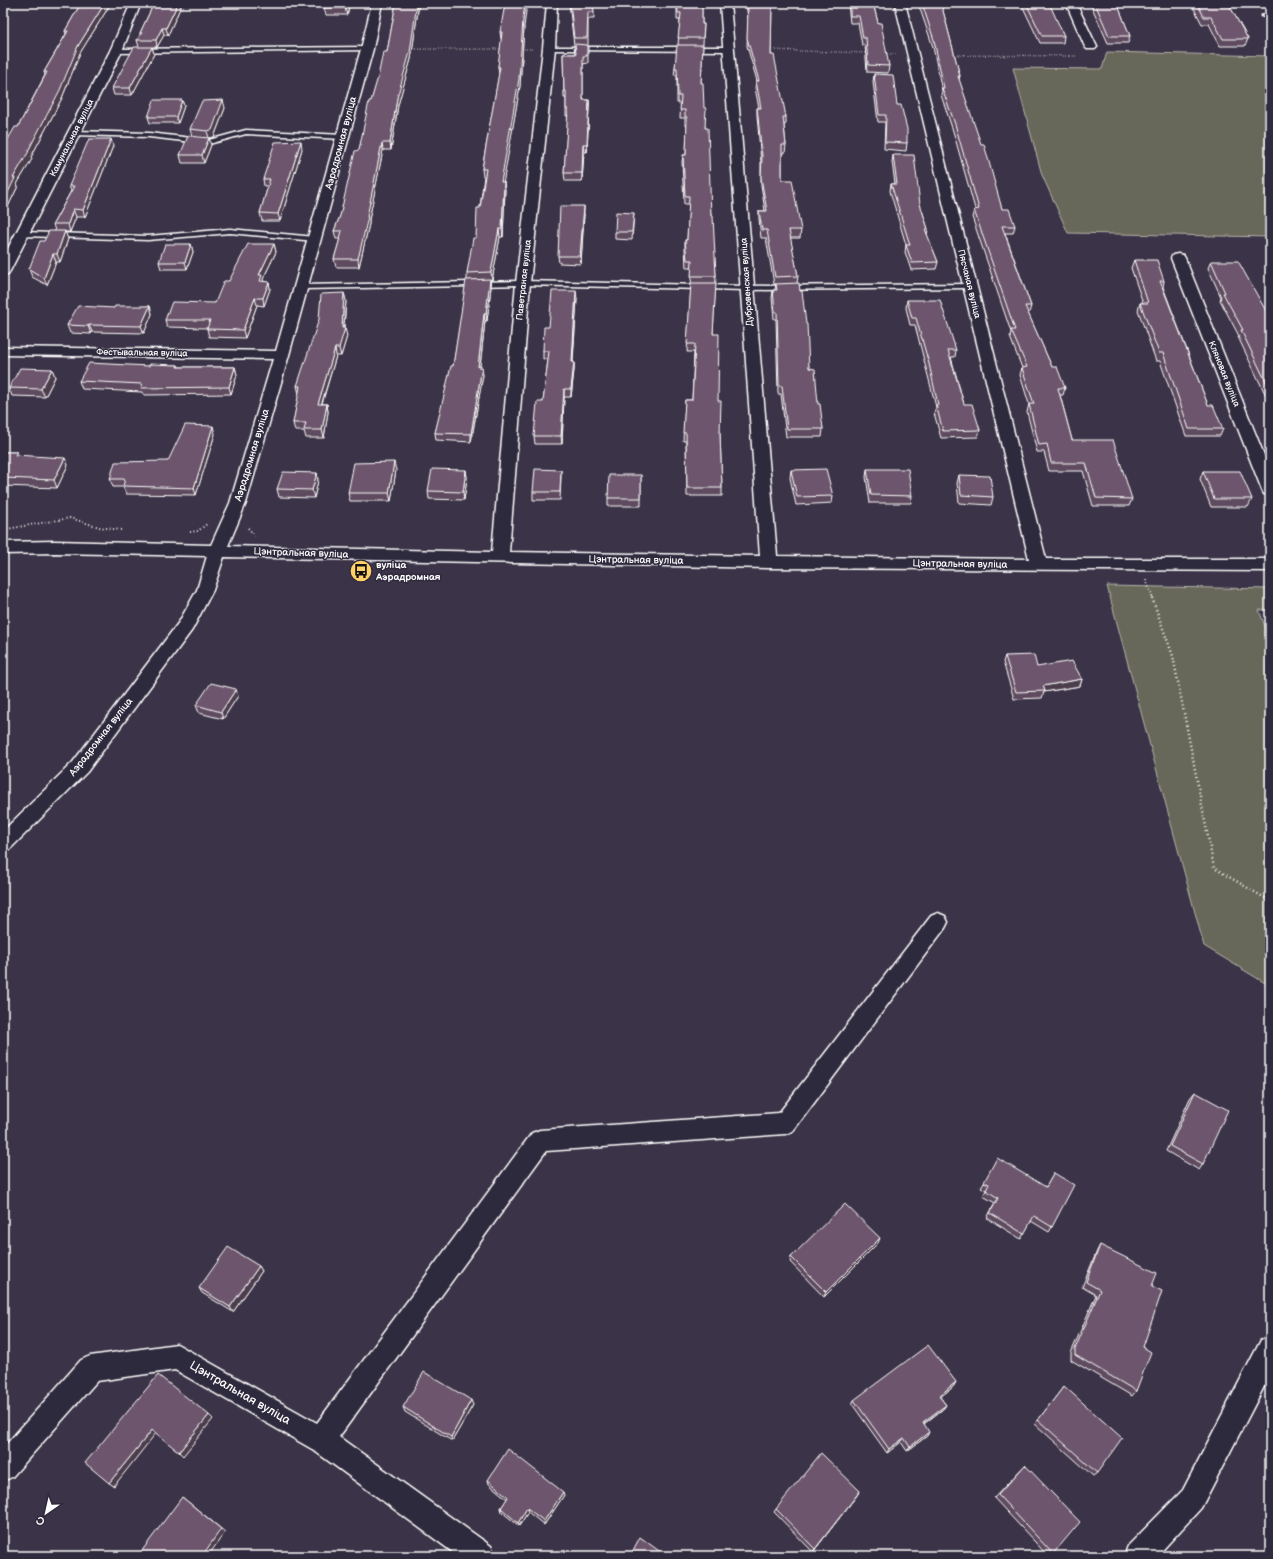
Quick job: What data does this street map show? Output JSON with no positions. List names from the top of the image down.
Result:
{
  "streets": {
    "street": [
      "Камунальная вуліца",
      "Аэрадромная вуліца",
      "Паветраная вуліца",
      "Дубровенская вуліца",
      "Пясчаная вуліца",
      "Фестывальная вуліца",
      "Кляновая вуліца",
      "Цэнтральная вуліца"
    ]
  },
  "crossings": [
    ["Аэрадромная вуліца", "Фестывальная вуліца"],
    ["Аэрадромная вуліца", "Цэнтральная вуліца"],
    ["Паветраная вуліца", "Цэнтральная вуліца"],
    ["Дубровенская вуліца", "Цэнтральная вуліца"],
    ["Пясчаная вуліца", "Цэнтральная вуліца"]
  ],
  "places": {
    "bus stop": ["вуліца Аэрадромная"]
  },
  "north": "bottom left"
}
